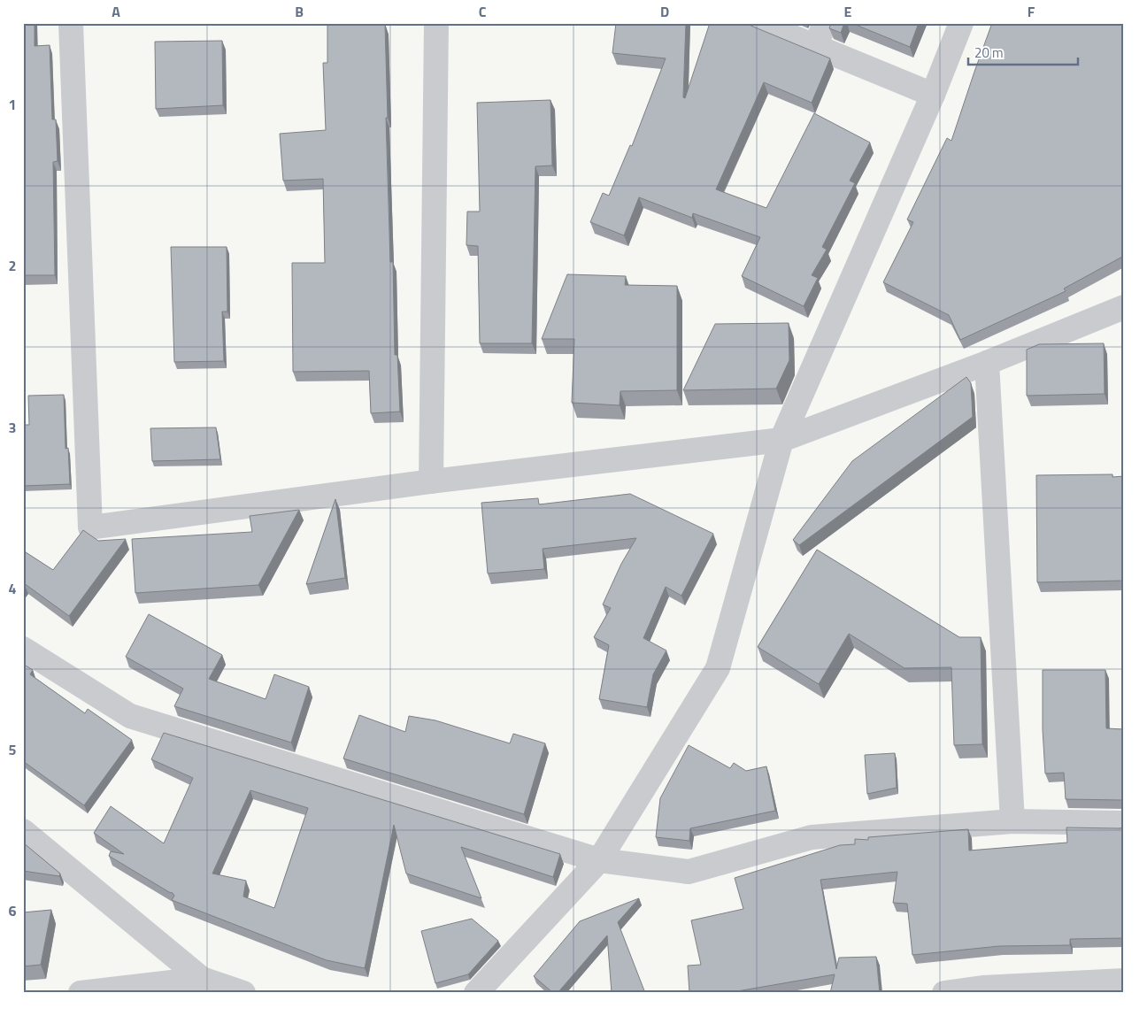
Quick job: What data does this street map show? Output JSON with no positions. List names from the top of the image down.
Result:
{
  "scale_bar": "20 m",
  "grid": {
    "columns": [
      "A",
      "B",
      "C",
      "D",
      "E",
      "F"
    ],
    "rows": [
      "1",
      "2",
      "3",
      "4",
      "5",
      "6"
    ]
  }
}
